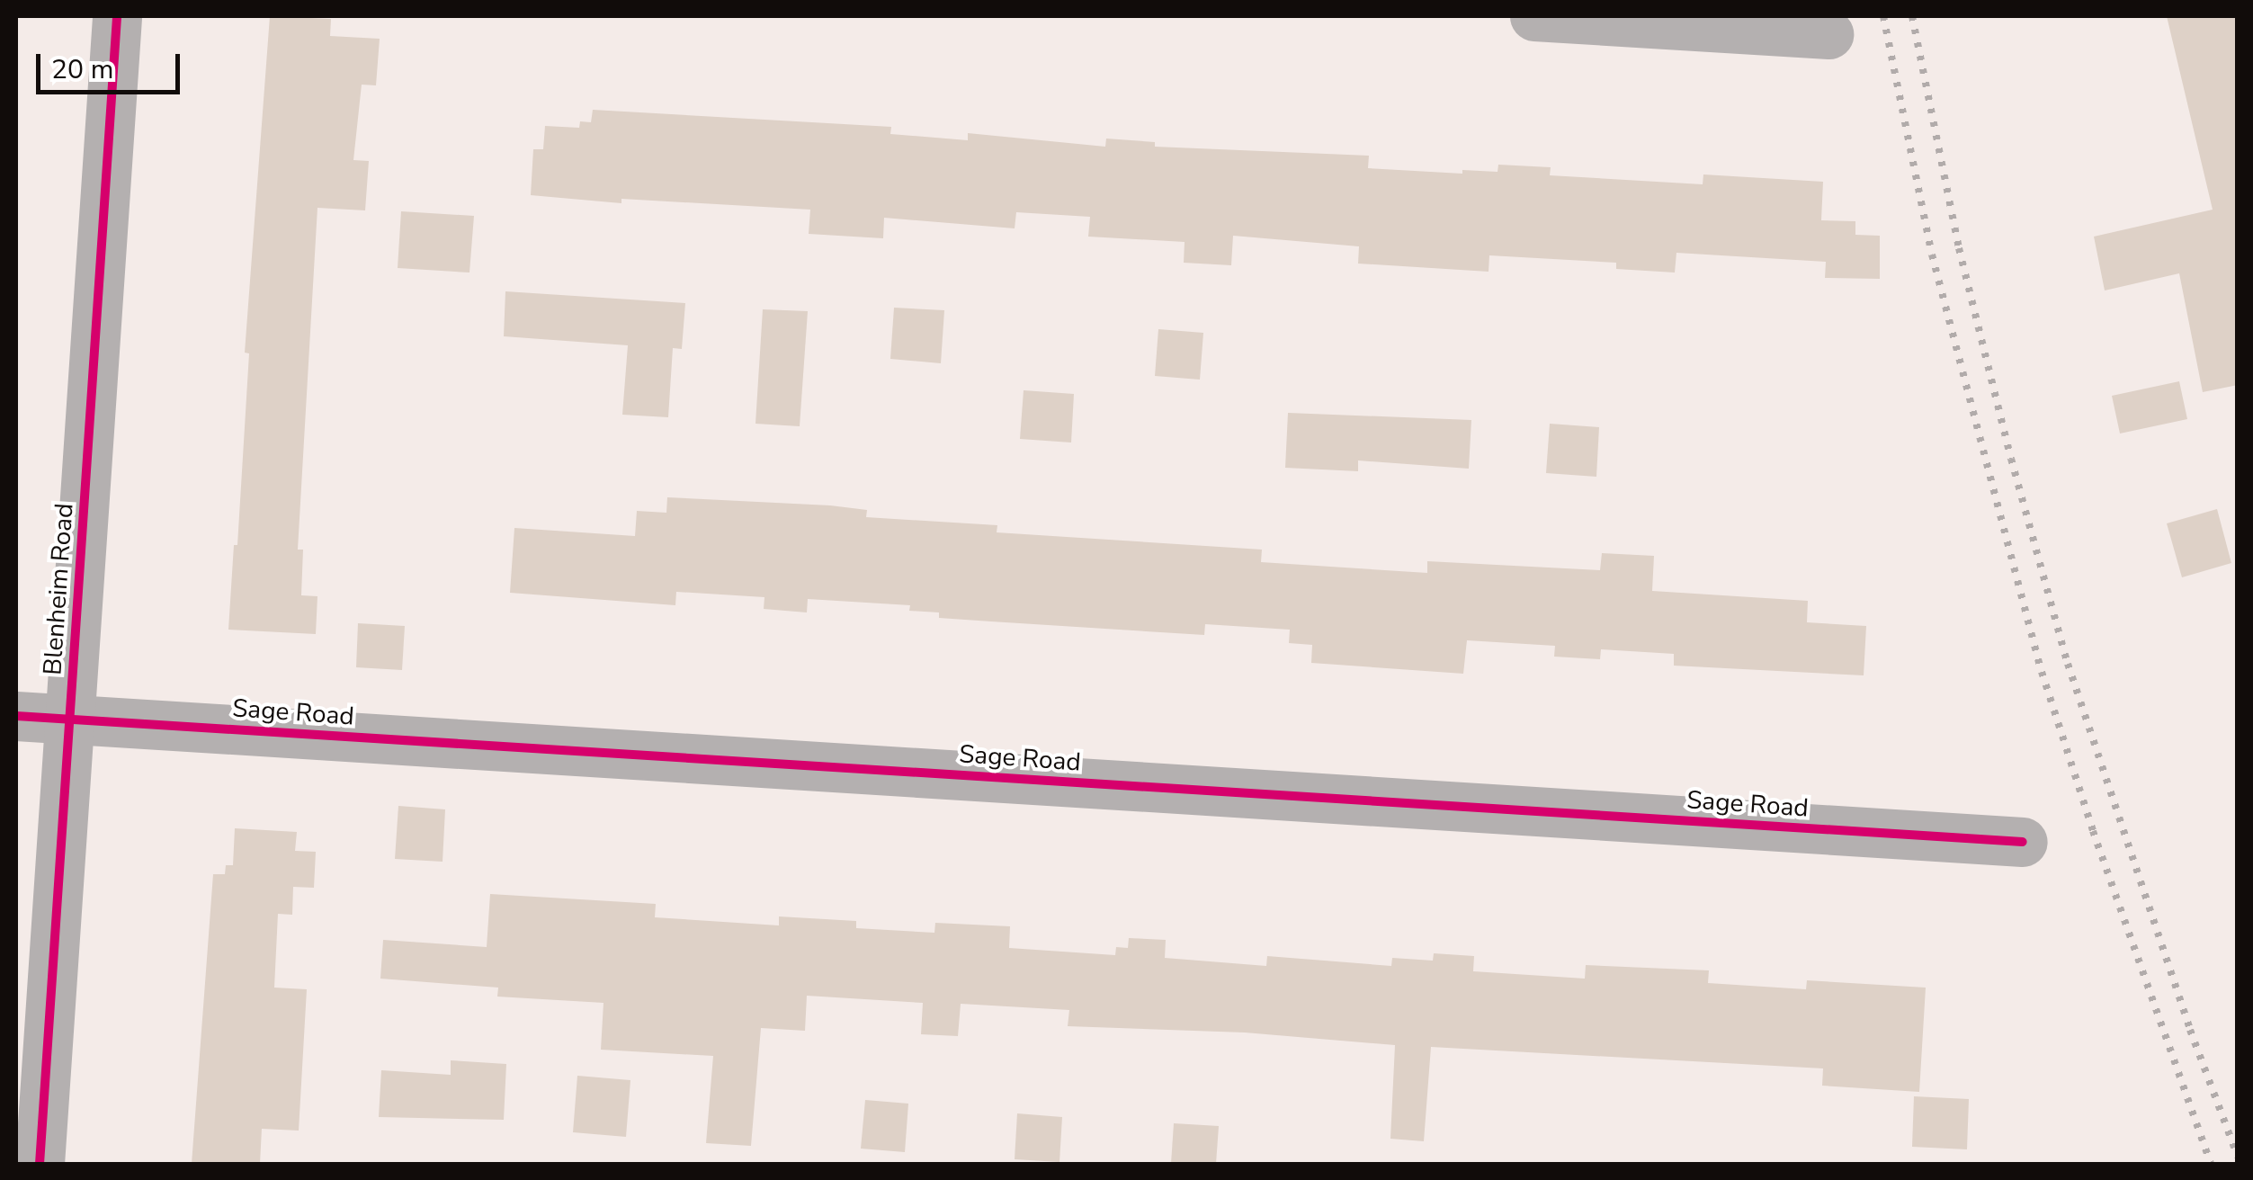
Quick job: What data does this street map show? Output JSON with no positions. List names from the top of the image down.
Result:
{
  "streets": {
    "street": ["Blenheim Road", "Sage Road"]
  },
  "crossings": [
    ["Blenheim Road", "Sage Road"]
  ],
  "scale_bar": "20 m"
}
